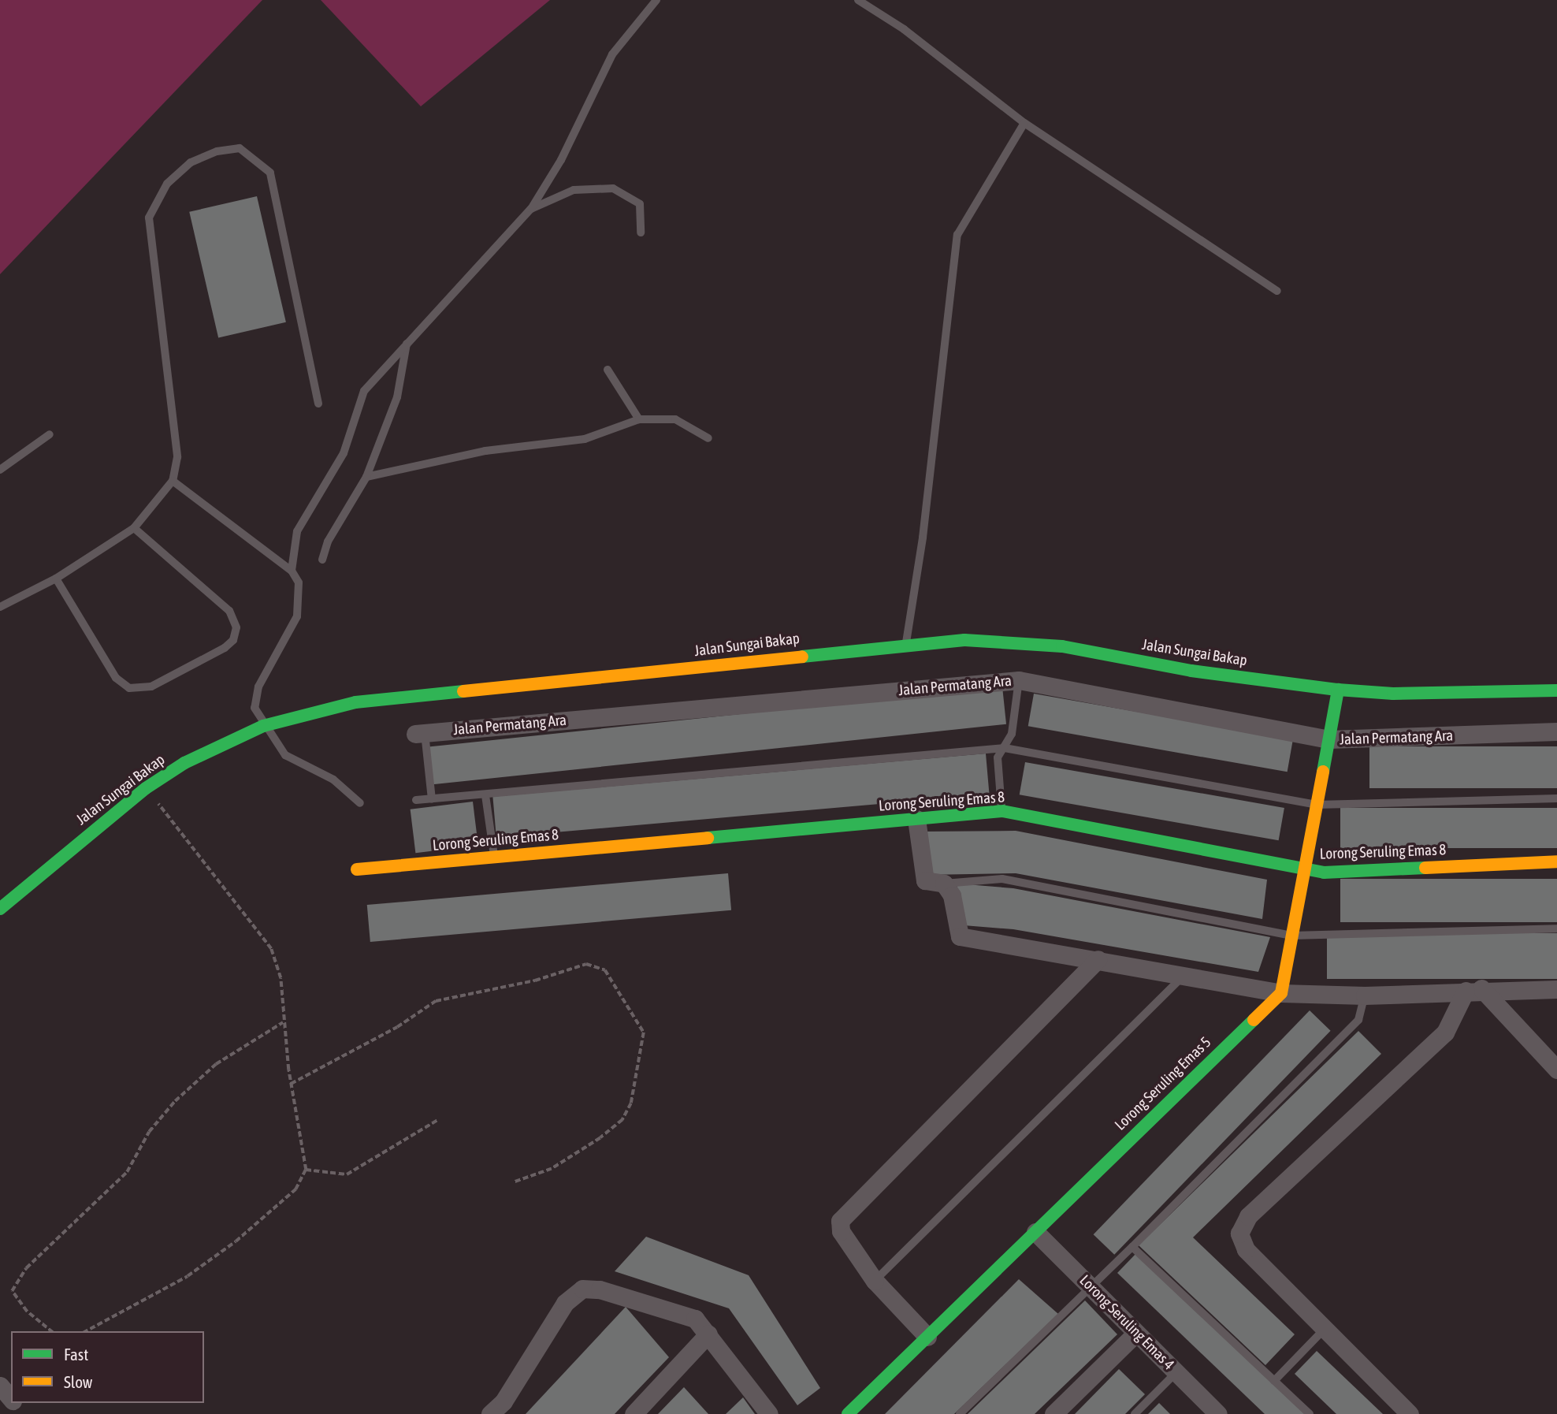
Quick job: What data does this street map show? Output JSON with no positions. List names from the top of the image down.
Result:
{
  "streets": {
    "street": [
      "Jalan Sungai Bakap",
      "Jalan Permatang Ara",
      "Lorong Seruling Emas 8",
      "Lorong Seruling Emas 5",
      "Lorong Seruling Emas 4"
    ]
  },
  "crossings": [
    ["Lorong Seruling Emas 5", "Lorong Seruling Emas 4"]
  ],
  "legend": ["Fast", "Slow"]
}
